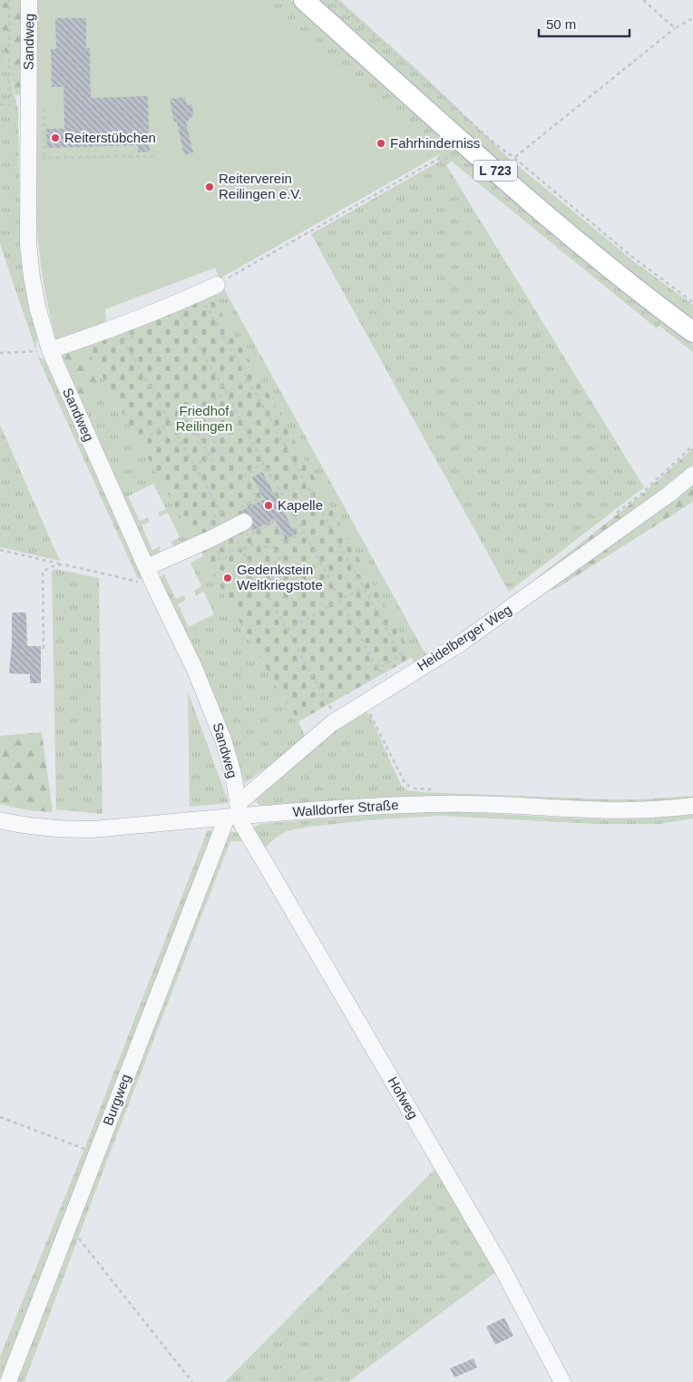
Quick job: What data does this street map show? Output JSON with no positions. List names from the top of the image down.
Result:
{
  "streets": {
    "main road": ["L 723"],
    "street": [
      "Sandweg",
      "Heidelberger Weg",
      "Walldorfer Straße",
      "Hofweg",
      "Burgweg"
    ]
  },
  "crossings": [
    ["Sandweg", "Heidelberger Weg"],
    ["Sandweg", "Walldorfer Straße"],
    ["Sandweg", "Hofweg"],
    ["Sandweg", "Burgweg"],
    ["Heidelberger Weg", "Walldorfer Straße"],
    ["Heidelberger Weg", "Hofweg"],
    ["Heidelberger Weg", "Burgweg"],
    ["Walldorfer Straße", "Hofweg"],
    ["Walldorfer Straße", "Burgweg"],
    ["Hofweg", "Burgweg"]
  ],
  "parks": ["Friedhof Reilingen"],
  "places": [
    "Reiterstübchen",
    "Fahrhinderniss",
    "Reiterverein Reilingen e.V.",
    "Kapelle",
    "Gedenkstein Weltkriegstote"
  ],
  "scale_bar": "50 m"
}
